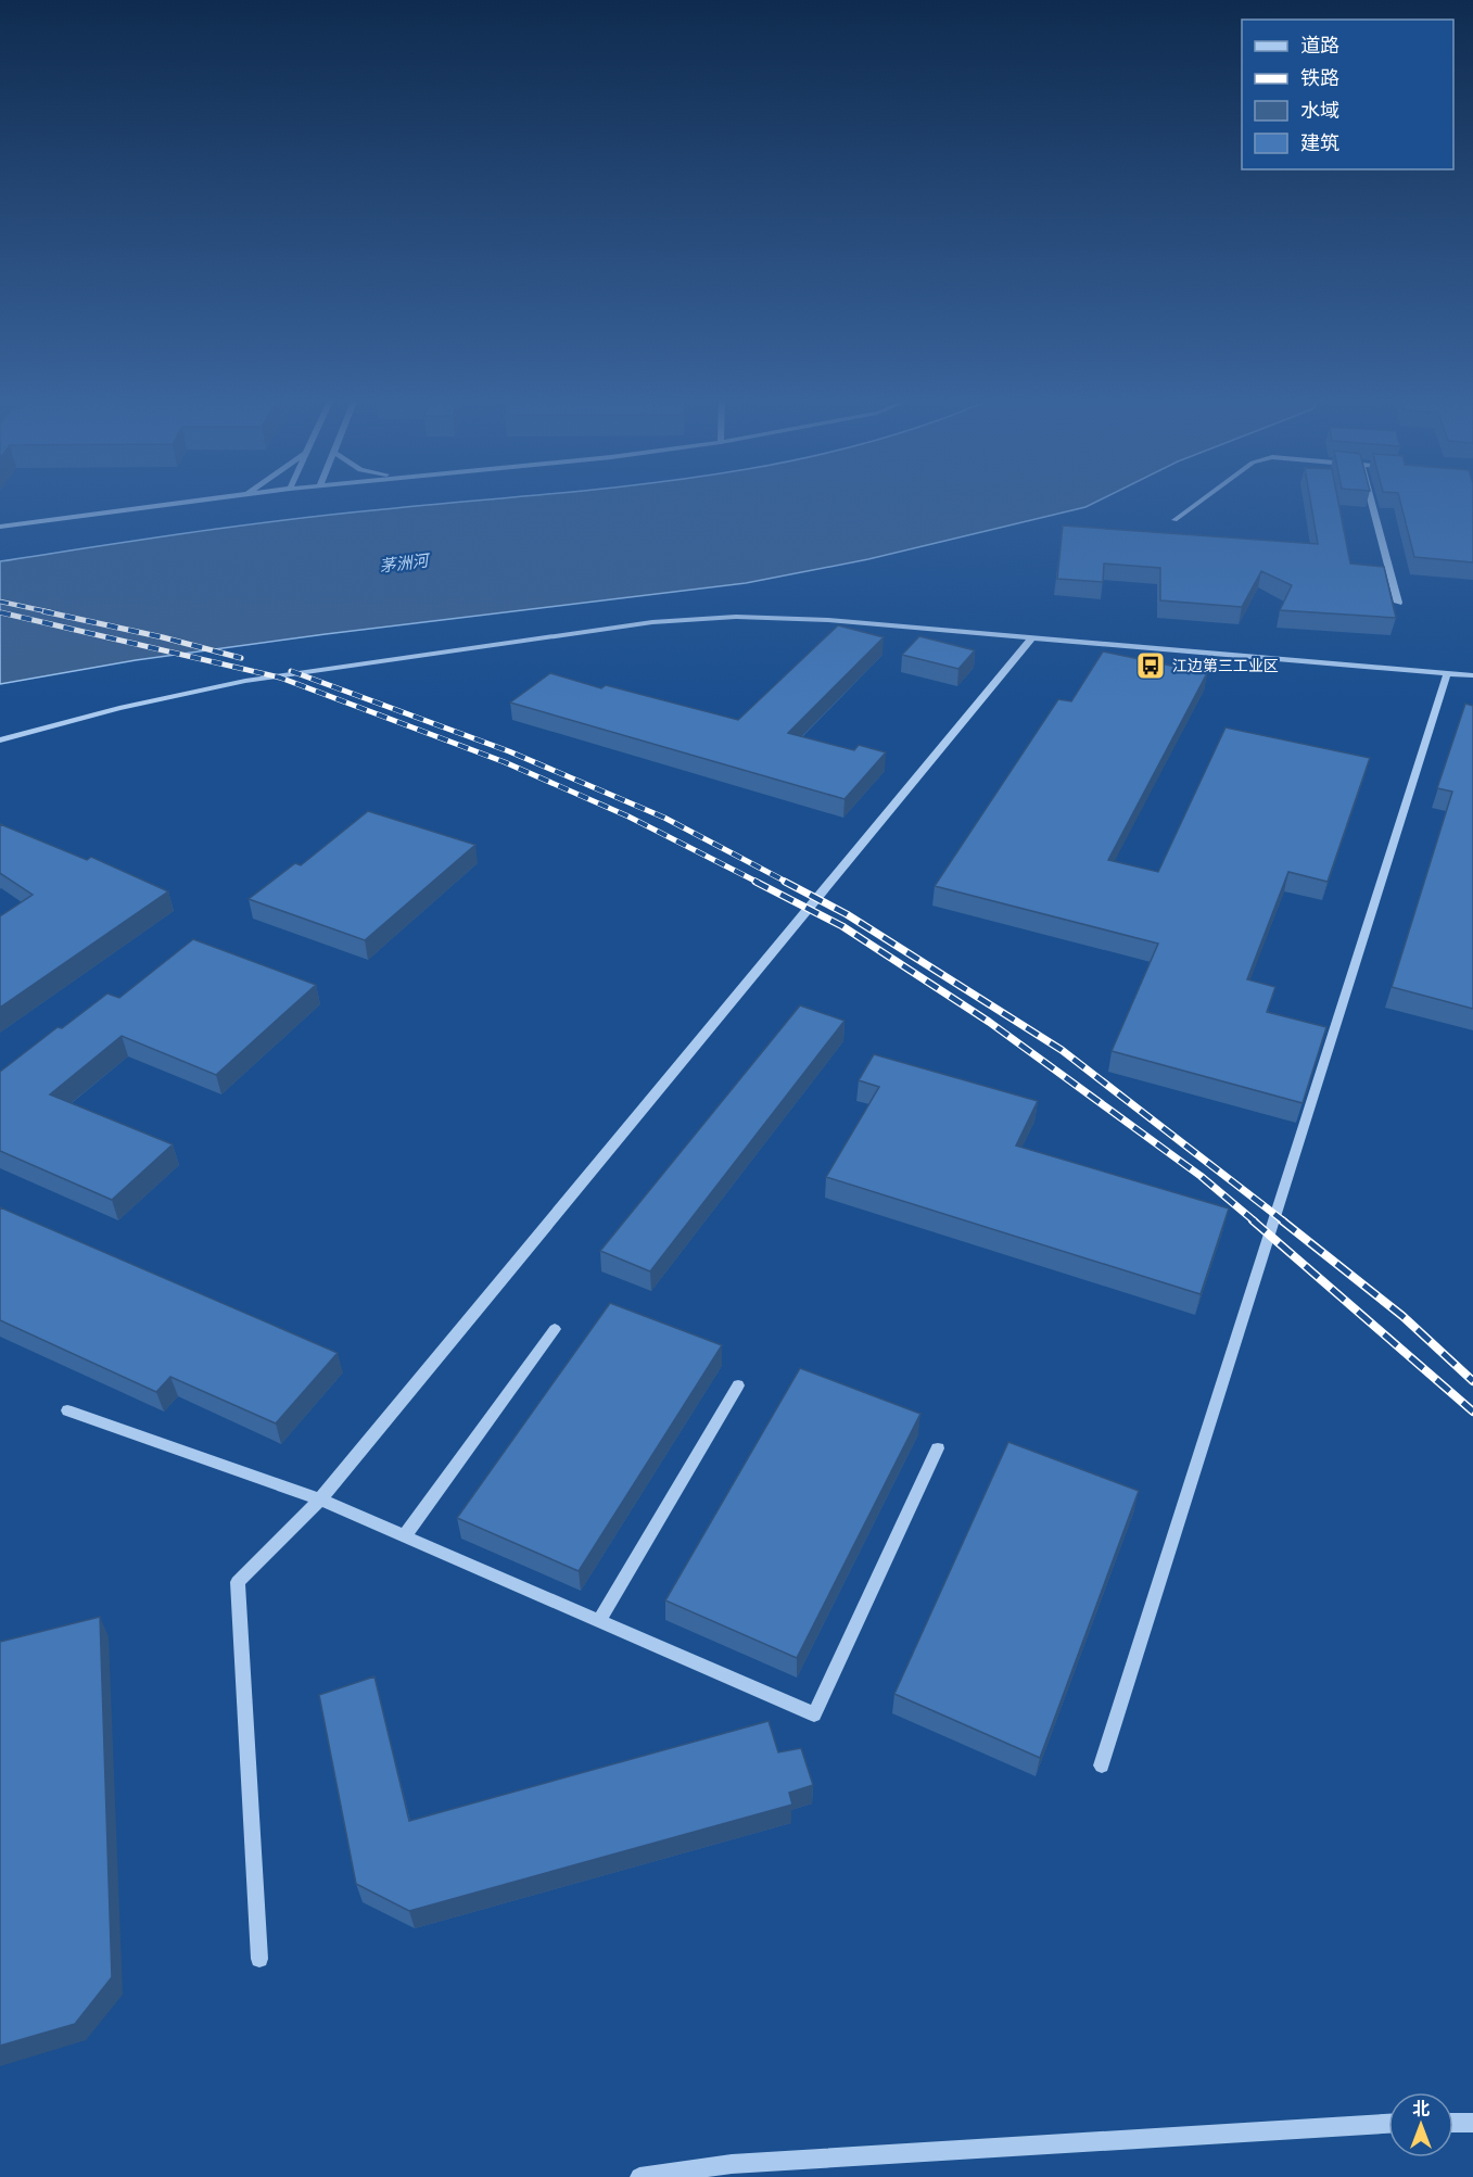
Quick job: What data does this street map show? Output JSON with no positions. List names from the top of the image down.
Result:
{
  "water": ["茅洲河"],
  "places": {
    "bus stop": ["江边第三工业区"]
  },
  "legend": [
    "道路",
    "铁路",
    "水域",
    "建筑"
  ],
  "north": "top"
}
